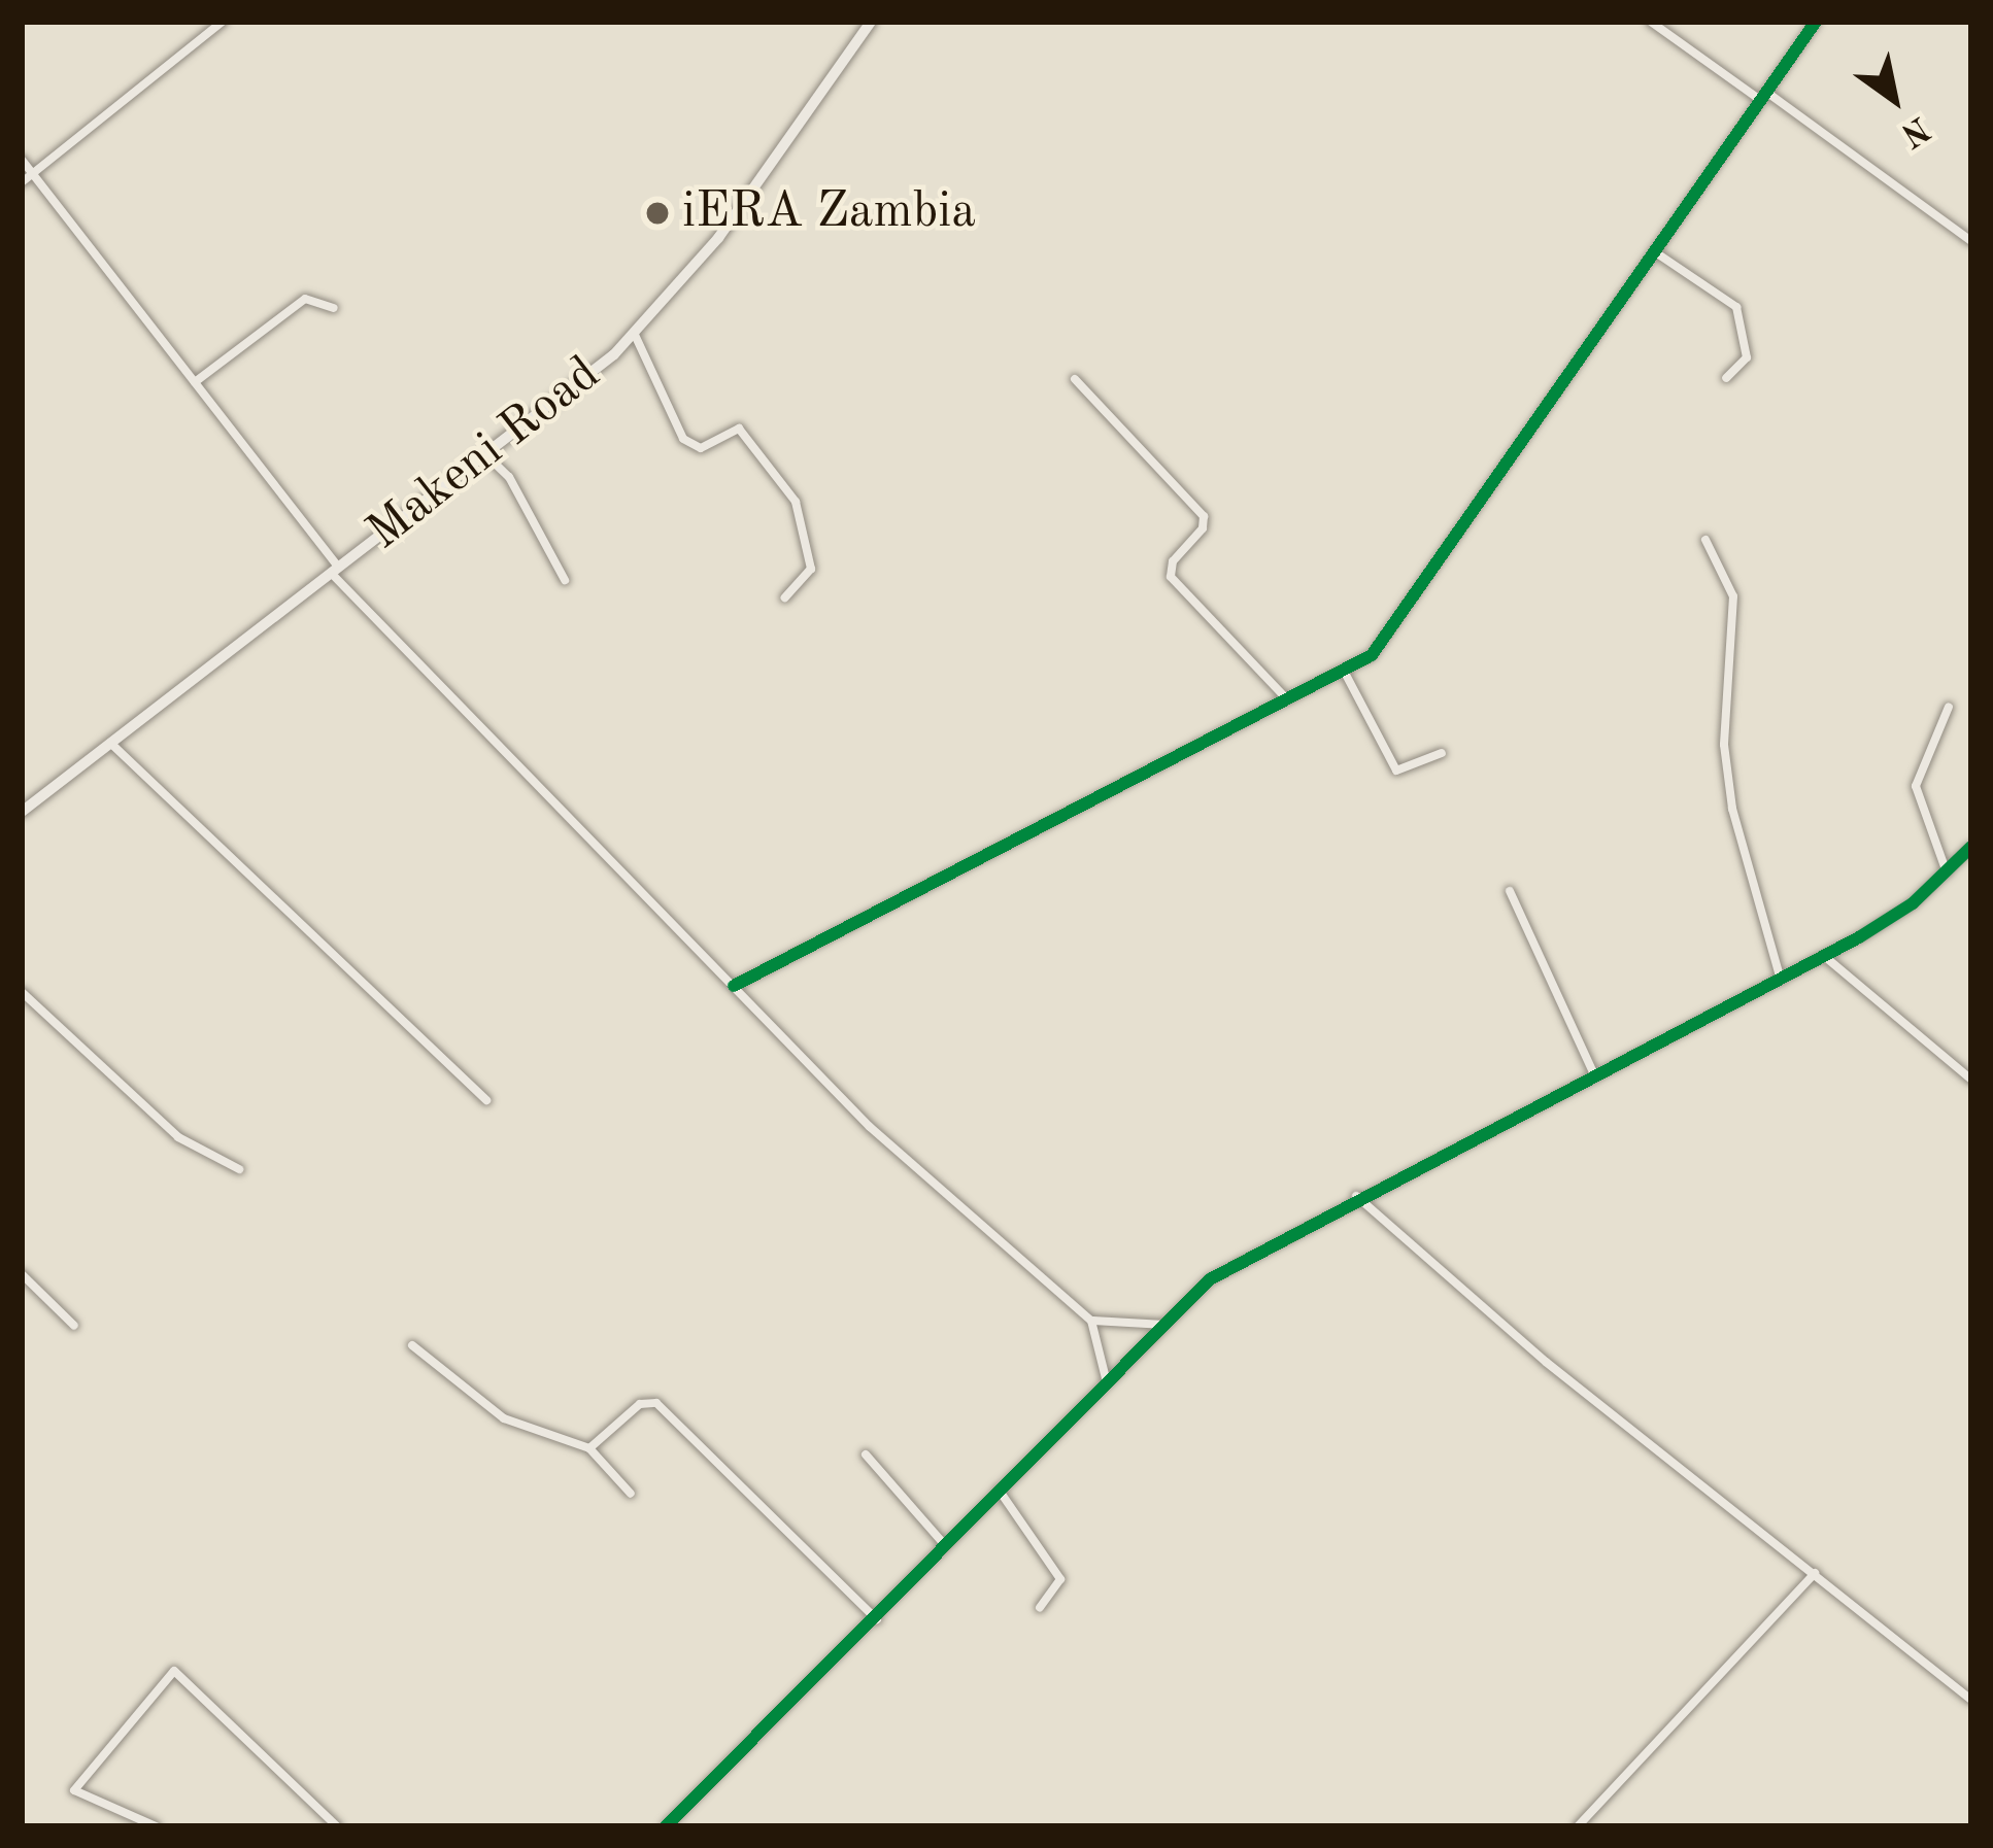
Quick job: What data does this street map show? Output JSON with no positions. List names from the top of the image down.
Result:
{
  "streets": {
    "main road": ["Makeni Road"]
  },
  "places": ["iERA Zambia"],
  "north": "bottom right"
}
